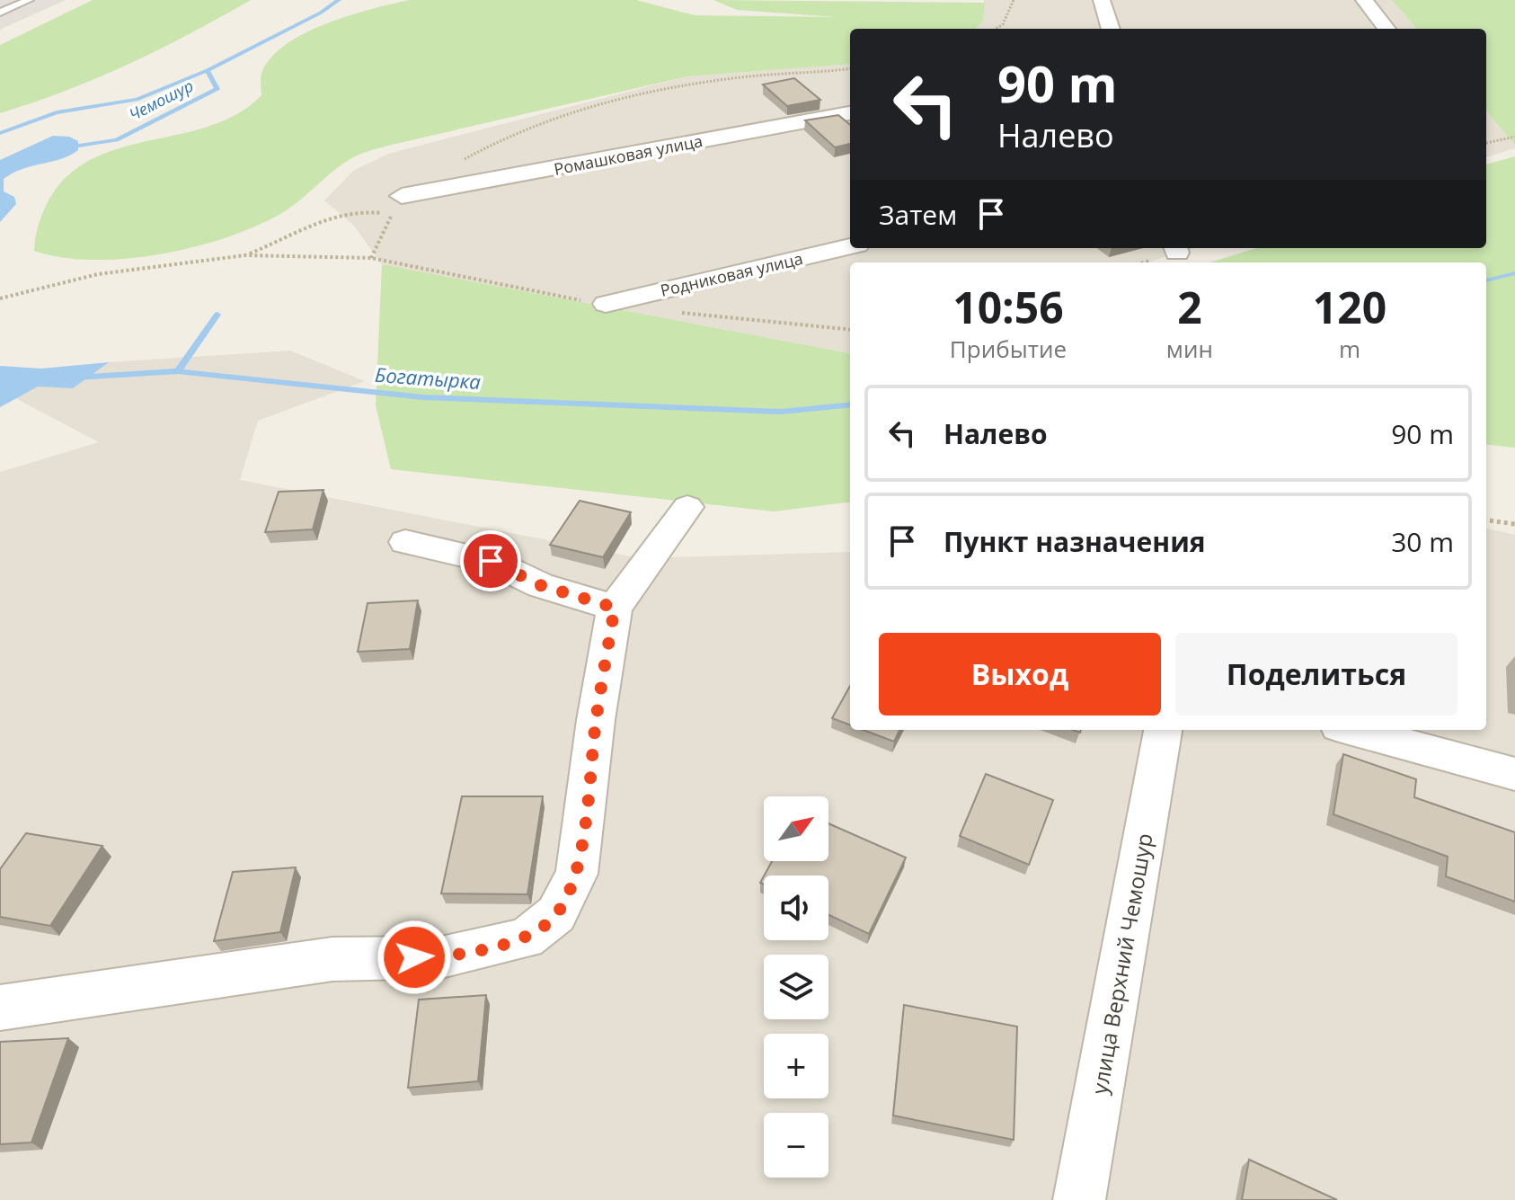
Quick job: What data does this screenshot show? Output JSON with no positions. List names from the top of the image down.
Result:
{
  "streets": {
    "street": ["Ромашковая улица", "Родниковая улица", "улица Верхний Чемошур"]
  },
  "water": ["Чемошур", "Богатырка"],
  "north": "top right",
  "page": {
    "turn": ["90 m", "Налево"],
    "then": "Затем",
    "eta": [
      "10:56",
      "Прибытие",
      "2",
      "мин",
      "120",
      "m"
    ],
    "list": [
      {
        "name": "Налево",
        "value": "90 m"
      },
      {
        "name": "Пункт назначения",
        "value": "30 m"
      }
    ],
    "buttons": ["Выход", "Поделиться"],
    "map_buttons": ["+", "−"]
  }
}
